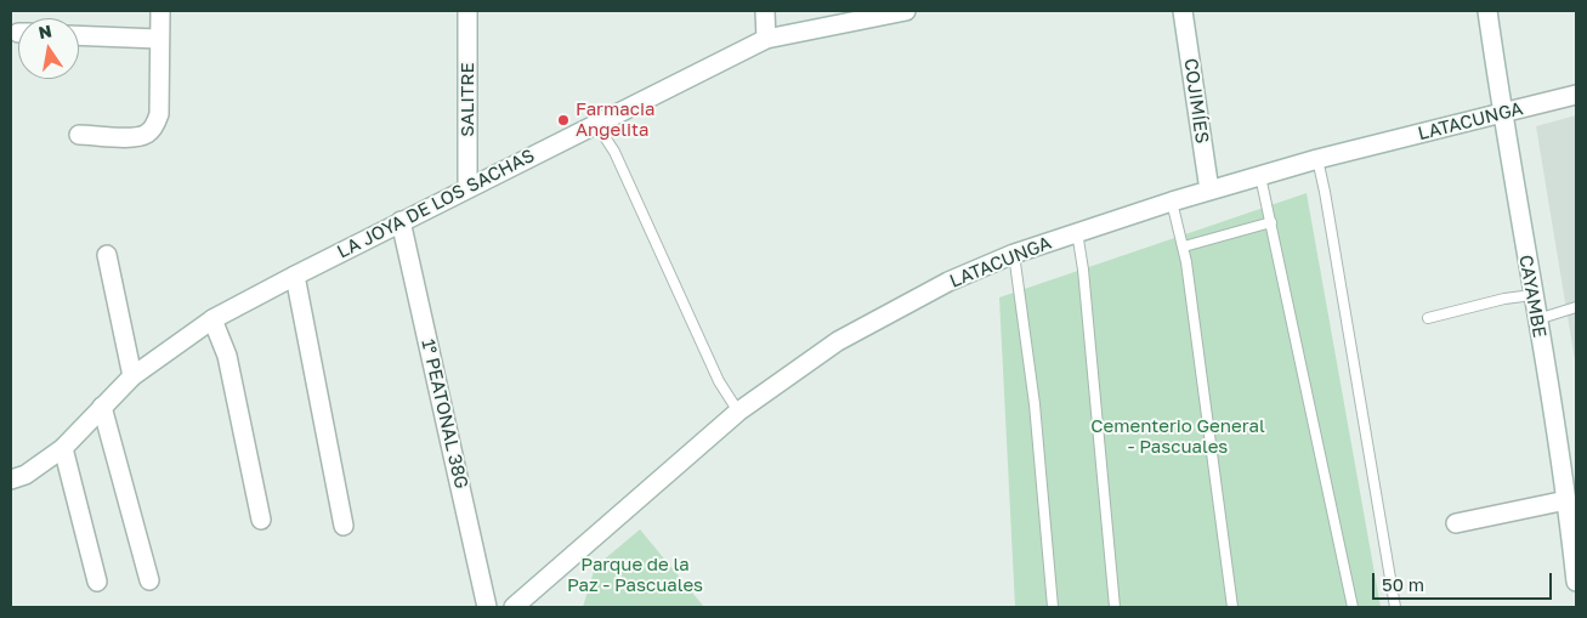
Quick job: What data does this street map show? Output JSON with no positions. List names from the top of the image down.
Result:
{
  "streets": {
    "street": [
      "SALITRE",
      "COJIMÍES",
      "LATACUNGA",
      "LA JOYA DE LOS SACHAS",
      "CAYAMBE",
      "1° PEATONAL 38G"
    ]
  },
  "crossings": [
    ["SALITRE", "LA JOYA DE LOS SACHAS"],
    ["COJIMÍES", "LATACUNGA"],
    ["LATACUNGA", "CAYAMBE"],
    ["LA JOYA DE LOS SACHAS", "1° PEATONAL 38G"]
  ],
  "parks": ["Cementerio General - Pascuales", "Parque de la Paz - Pascuales"],
  "places": ["Farmacia Angelita"],
  "scale_bar": "50 m",
  "north": "top"
}
